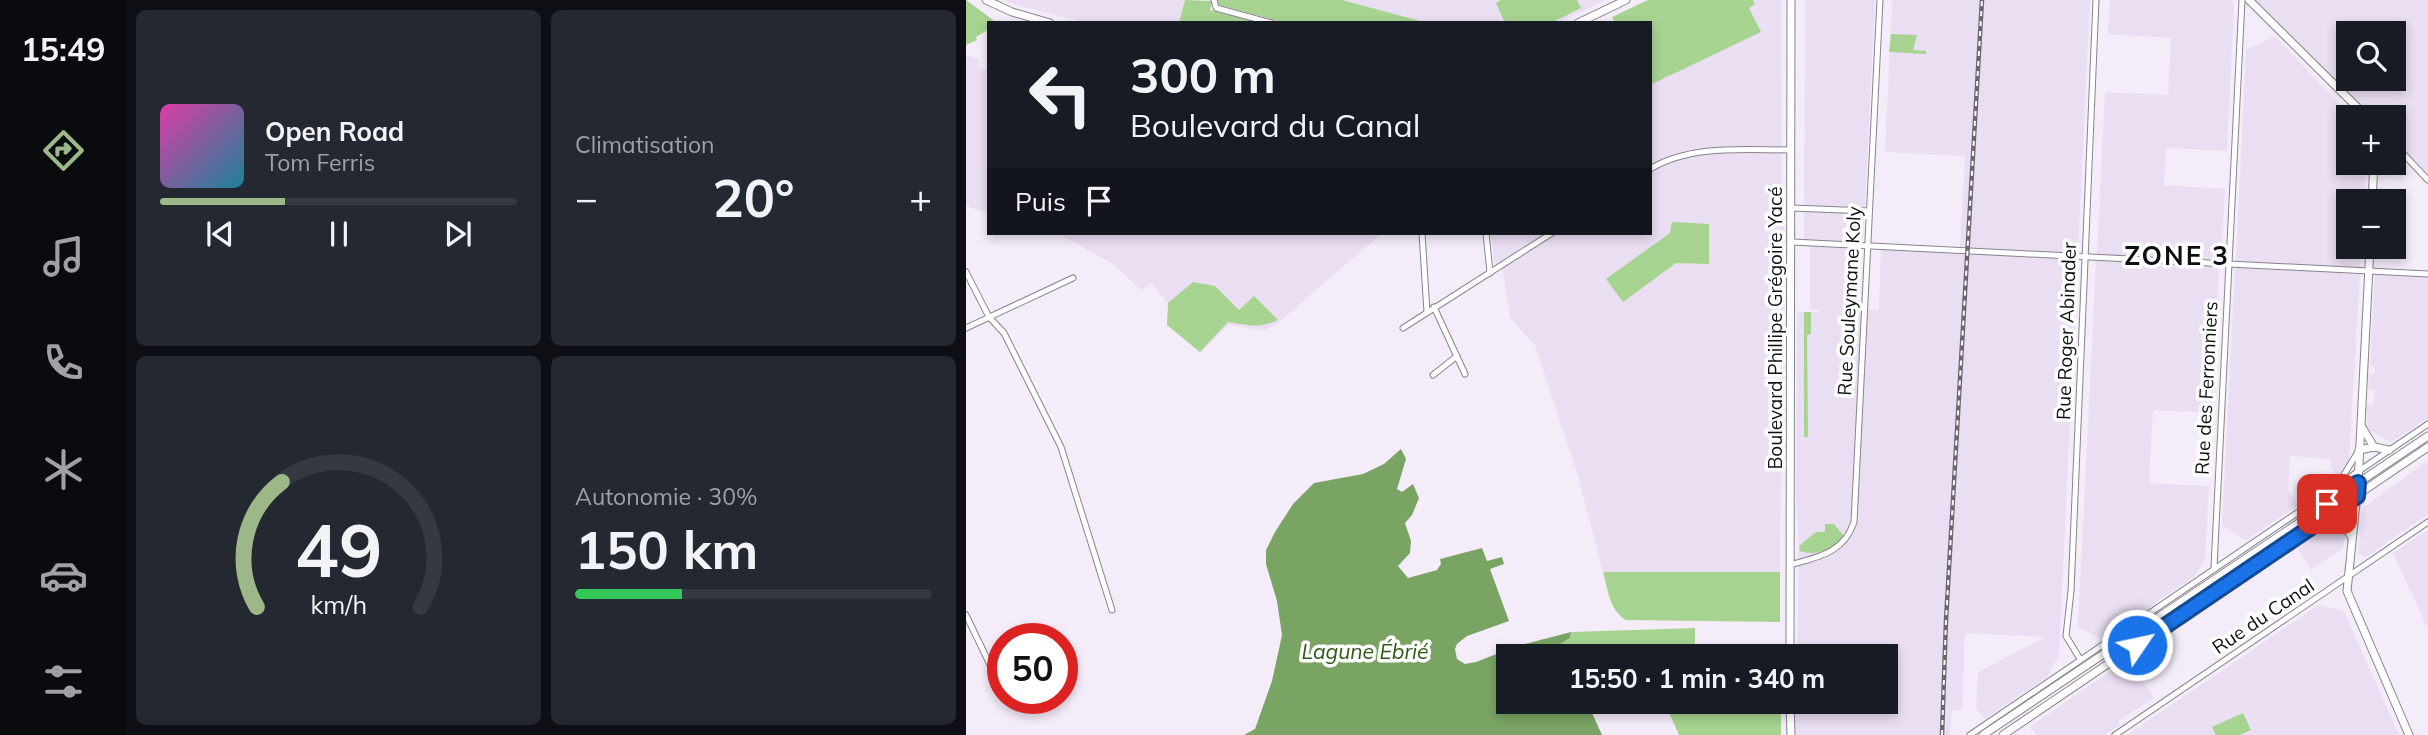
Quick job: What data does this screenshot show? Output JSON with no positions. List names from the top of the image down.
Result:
{
  "streets": {
    "main road": ["Boulevard Phillipe Grégoire Yacé"],
    "street": [
      "Rue Souleymane Koly",
      "Rue Roger Abinader",
      "Rue des Ferronniers",
      "Rue du Canal"
    ]
  },
  "crossings": [
    ["Rue Souleymane Koly", "Boulevard Phillipe Grégoire Yacé"]
  ],
  "districts": ["ZONE 3"],
  "water": ["Lagune Ébrié"],
  "page": {
    "tabs": "15:49",
    "tile": [
      "Climatisation",
      ["Autonomie · 30%", "150 km"]
    ],
    "map_buttons": ["+", "−"],
    "turn": ["300 m", "Boulevard du Canal"],
    "song": ["Open Road", "Tom Ferris"],
    "then": "Puis",
    "heat": ["−", "20°", "+"],
    "limit": "50",
    "trip": "15:50 · 1 min · 340 m",
    "gauge": ["49", "km/h"]
  }
}
